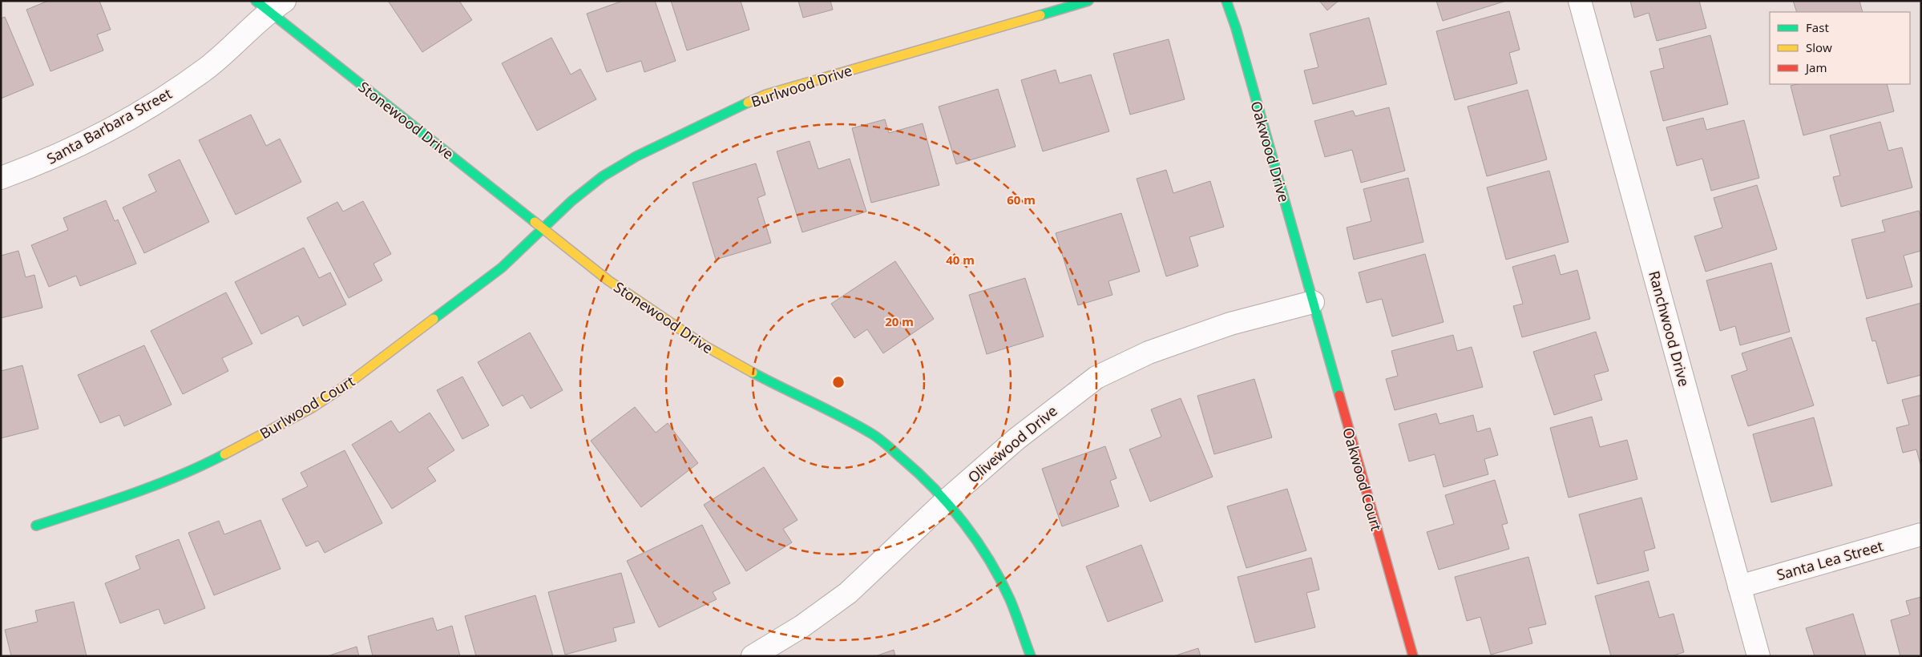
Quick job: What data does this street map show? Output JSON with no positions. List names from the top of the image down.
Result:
{
  "streets": {
    "street": [
      "Burlwood Drive",
      "Stonewood Drive",
      "Santa Barbara Street",
      "Oakwood Drive",
      "Ranchwood Drive",
      "Burlwood Court",
      "Olivewood Drive",
      "Oakwood Court",
      "Santa Lea Street"
    ]
  },
  "crossings": [
    ["Burlwood Drive", "Stonewood Drive"],
    ["Burlwood Drive", "Burlwood Court"],
    ["Stonewood Drive", "Santa Barbara Street"],
    ["Stonewood Drive", "Burlwood Court"],
    ["Stonewood Drive", "Olivewood Drive"],
    ["Oakwood Drive", "Olivewood Drive"],
    ["Oakwood Drive", "Oakwood Court"],
    ["Ranchwood Drive", "Santa Lea Street"],
    ["Olivewood Drive", "Oakwood Court"]
  ],
  "legend": ["Fast", "Slow", "Jam"],
  "rings": ["60 m", "40 m", "20 m"]
}
